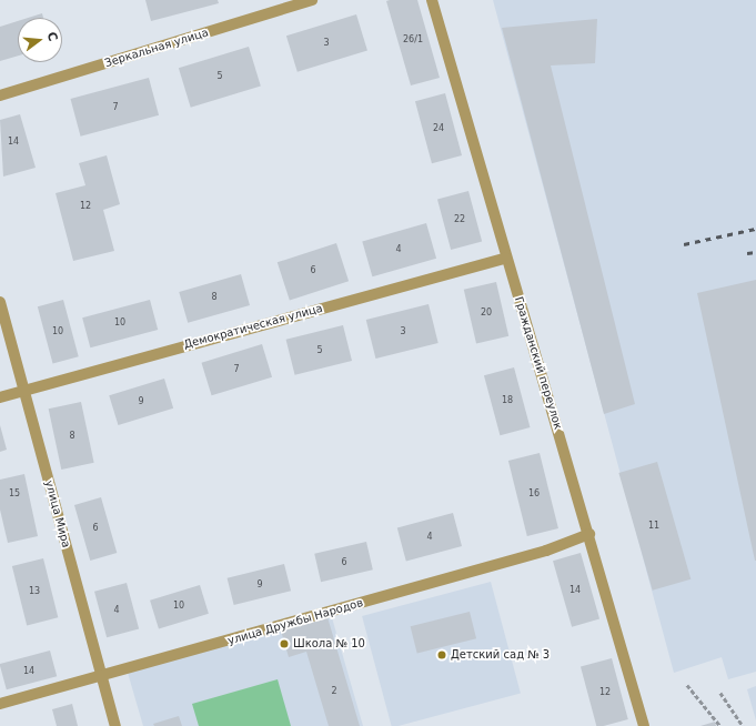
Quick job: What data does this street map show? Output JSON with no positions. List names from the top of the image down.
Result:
{
  "streets": {
    "street": [
      "Зеркальная улица",
      "Демократическая улица",
      "Гражданский переулок",
      "улица Мира",
      "улица Дружбы Народов"
    ]
  },
  "crossings": [
    ["Демократическая улица", "Гражданский переулок"],
    ["Демократическая улица", "улица Мира"],
    ["Гражданский переулок", "улица Дружбы Народов"],
    ["улица Мира", "улица Дружбы Народов"]
  ],
  "places": ["Школа № 10", "Детский сад № 3"],
  "house_numbers": [
    "26/1",
    "3",
    "5",
    "7",
    "24",
    "14",
    "12",
    "22",
    "4",
    "6",
    "8",
    "20",
    "10",
    "10",
    "3",
    "5",
    "7",
    "18",
    "9",
    "8",
    "15",
    "16",
    "11",
    "6",
    "4",
    "6",
    "9",
    "14",
    "13",
    "10",
    "4",
    "14",
    "2",
    "12"
  ],
  "north": "right"
}
